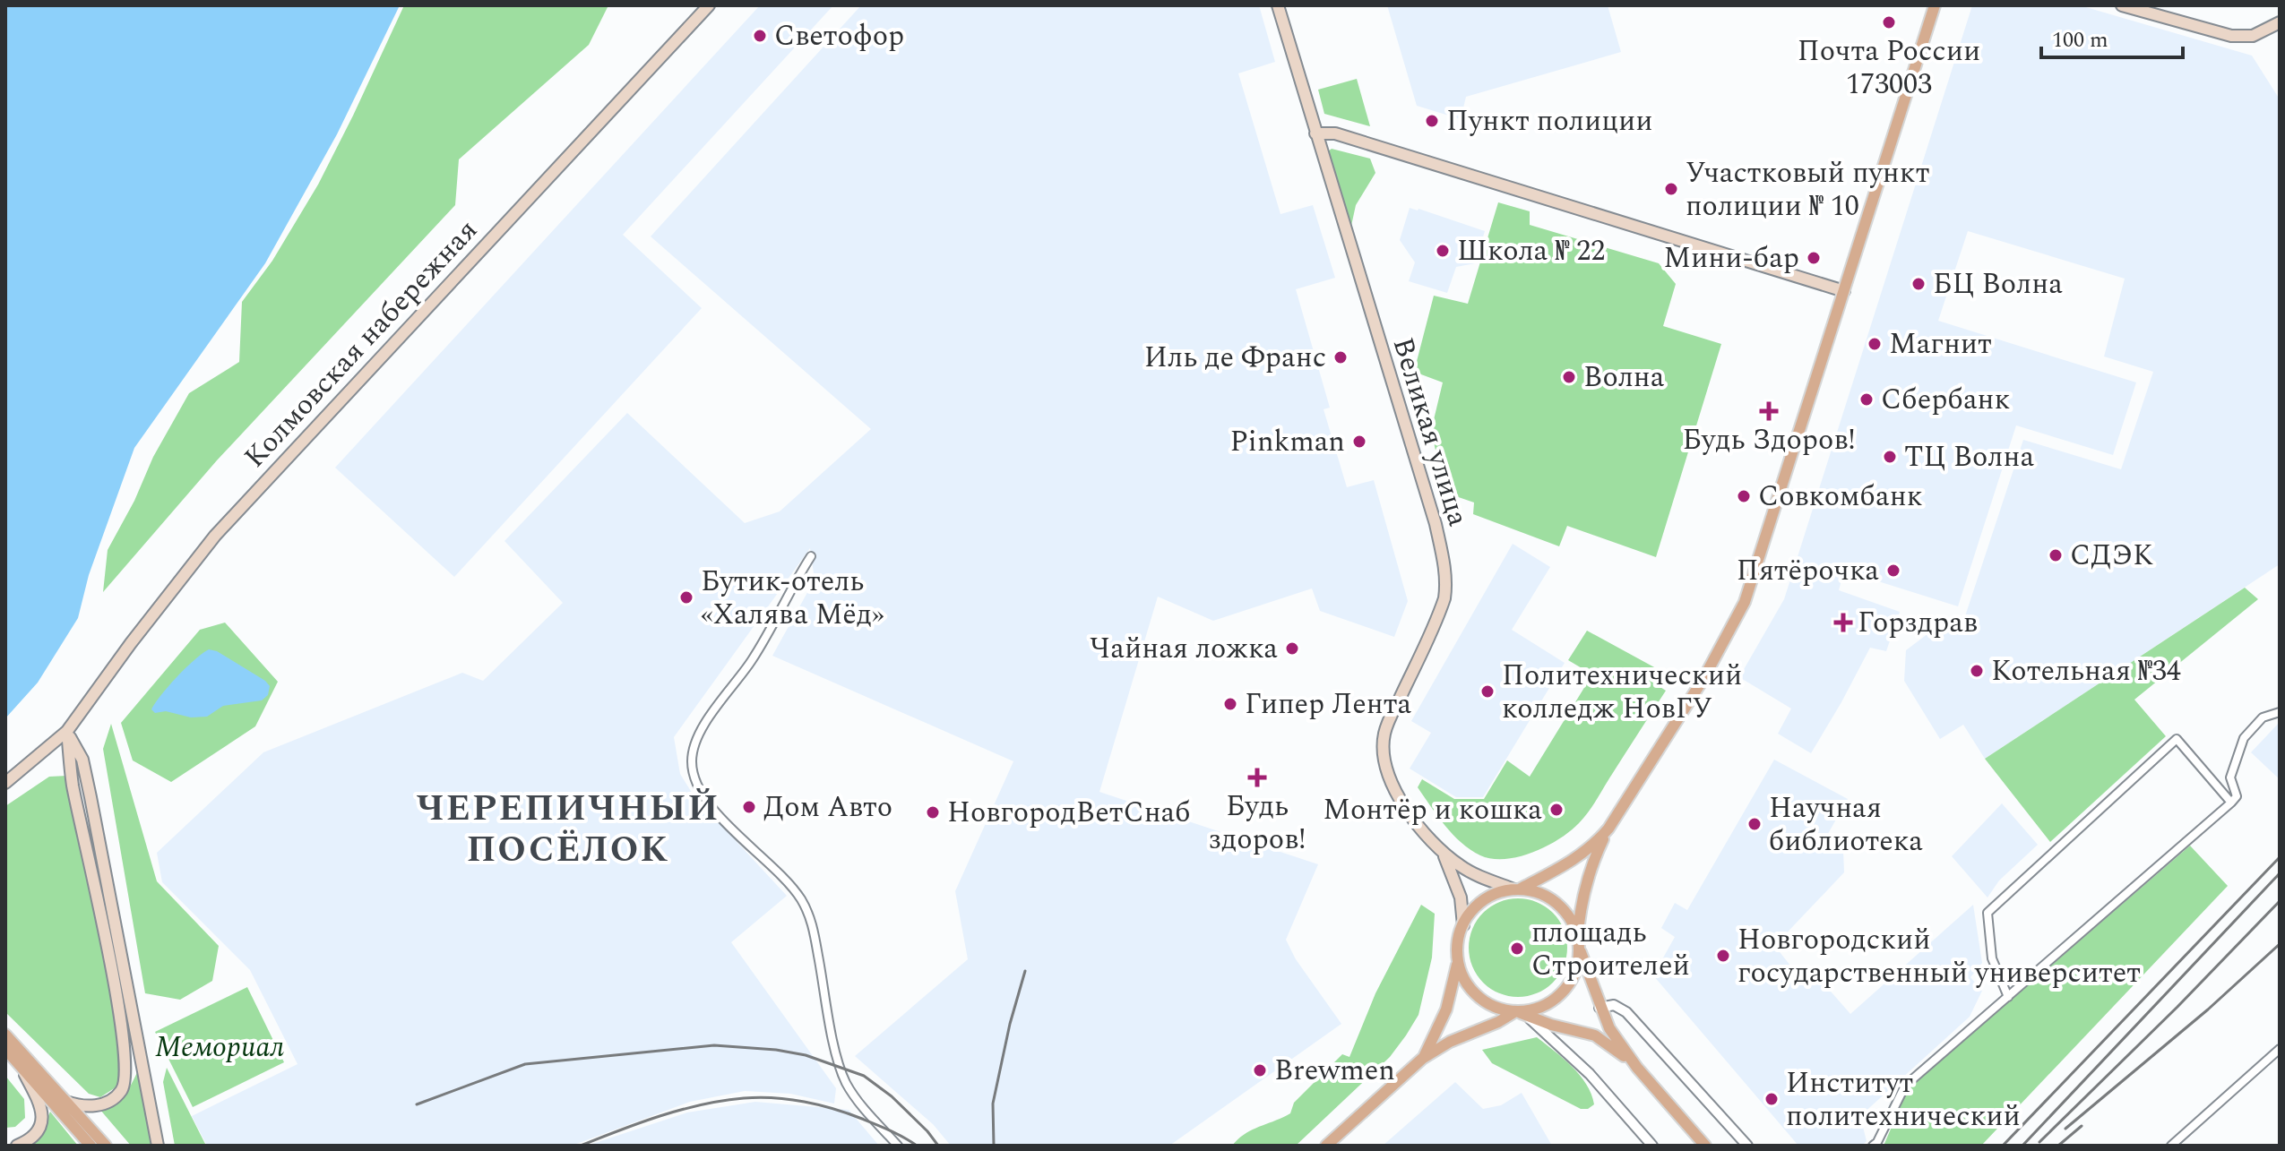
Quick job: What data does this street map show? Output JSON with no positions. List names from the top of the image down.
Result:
{
  "streets": {
    "main road": ["Колмовская набережная", "Великая улица"]
  },
  "districts": ["ЧЕРЕПИЧНЫЙ ПОСЁЛОК"],
  "parks": ["Мемориал"],
  "places": {
    "other": [
      "Почта России 173003",
      "Светофор",
      "Пункт полиции",
      "Участковый пункт полиции № 10",
      "Школа № 22",
      "Мини-бар",
      "БЦ Волна",
      "Магнит",
      "Иль де Франс",
      "Волна",
      "Сбербанк",
      "Pinkman",
      "ТЦ Волна",
      "Совкомбанк",
      "СДЭК",
      "Пятёрочка",
      "Бутик-отель «Халява Мёд»",
      "Чайная ложка",
      "Котельная №34",
      "Политехнический колледж НовГУ",
      "Гипер Лента",
      "Дом Авто",
      "Монтёр и кошка",
      "НовгородВетСнаб",
      "Научная библиотека",
      "площадь Строителей",
      "Новгородский государственный университет",
      "Brewmen",
      "Институт политехнический"
    ],
    "health": ["Будь Здоров!", "Горздрав", "Будь здоров!"]
  },
  "scale_bar": "100 m"
}
